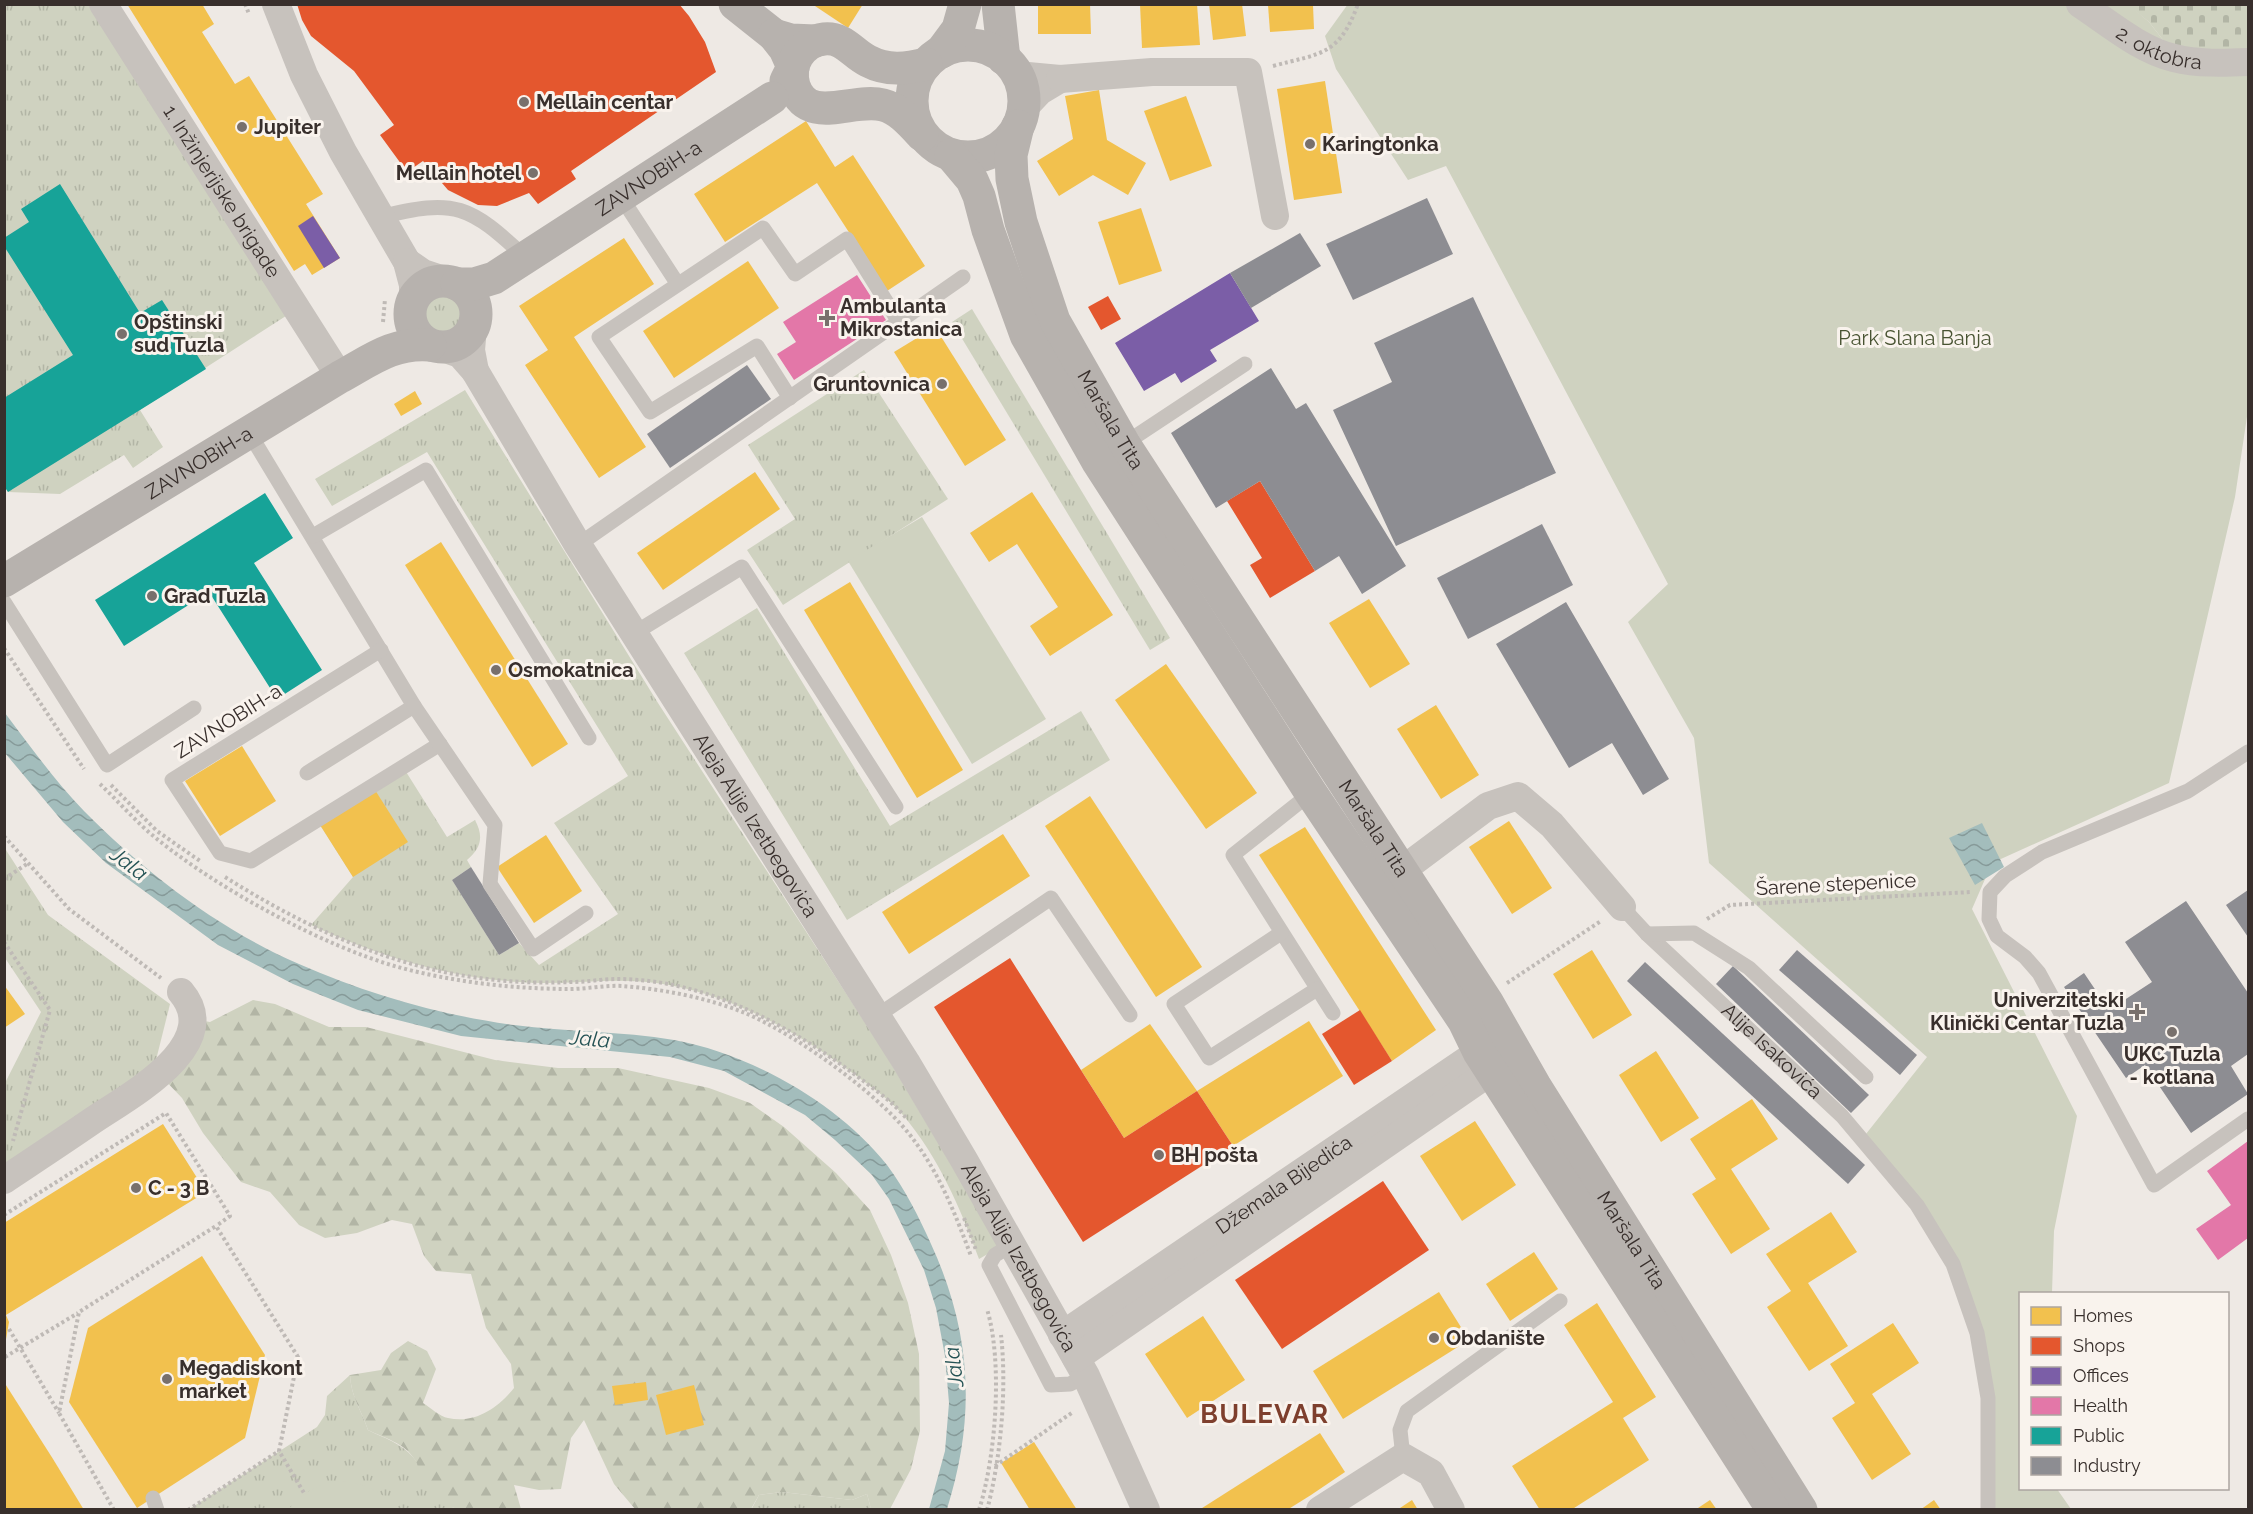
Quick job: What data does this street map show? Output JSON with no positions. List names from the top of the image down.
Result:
{
  "streets": {
    "main road": ["ZAVNOBiH-a", "Maršala Tita"],
    "street": [
      "2. oktobra",
      "1. Inžinjerijske brigade",
      "Aleja Alije Izetbegovića",
      "Alije Isakovića",
      "Džemala Bijedića"
    ],
    "lane": ["ZAVNOBIH-a"],
    "path": ["Šarene stepenice"]
  },
  "crossings": [
    ["ZAVNOBiH-a", "1. Inžinjerijske brigade"],
    ["Maršala Tita", "Alije Isakovića"],
    ["Maršala Tita", "Džemala Bijedića"],
    ["Aleja Alije Izetbegovića", "Džemala Bijedića"]
  ],
  "districts": ["BULEVAR"],
  "water": ["Jala"],
  "parks": ["Park Slana Banja"],
  "places": {
    "other": [
      "Mellain centar",
      "Jupiter",
      "Karingtonka",
      "Mellain hotel",
      "Opštinski sud Tuzla",
      "Gruntovnica",
      "Grad Tuzla",
      "Osmokatnica",
      "UKC Tuzla - kotlana",
      "BH pošta",
      "C - 3 B",
      "Obdanište",
      "Megadiskont market"
    ],
    "health": ["Ambulanta Mikrostanica", "Univerzitetski Klinički Centar Tuzla"]
  },
  "legend": [
    "Homes",
    "Shops",
    "Offices",
    "Health",
    "Public",
    "Industry"
  ]
}
